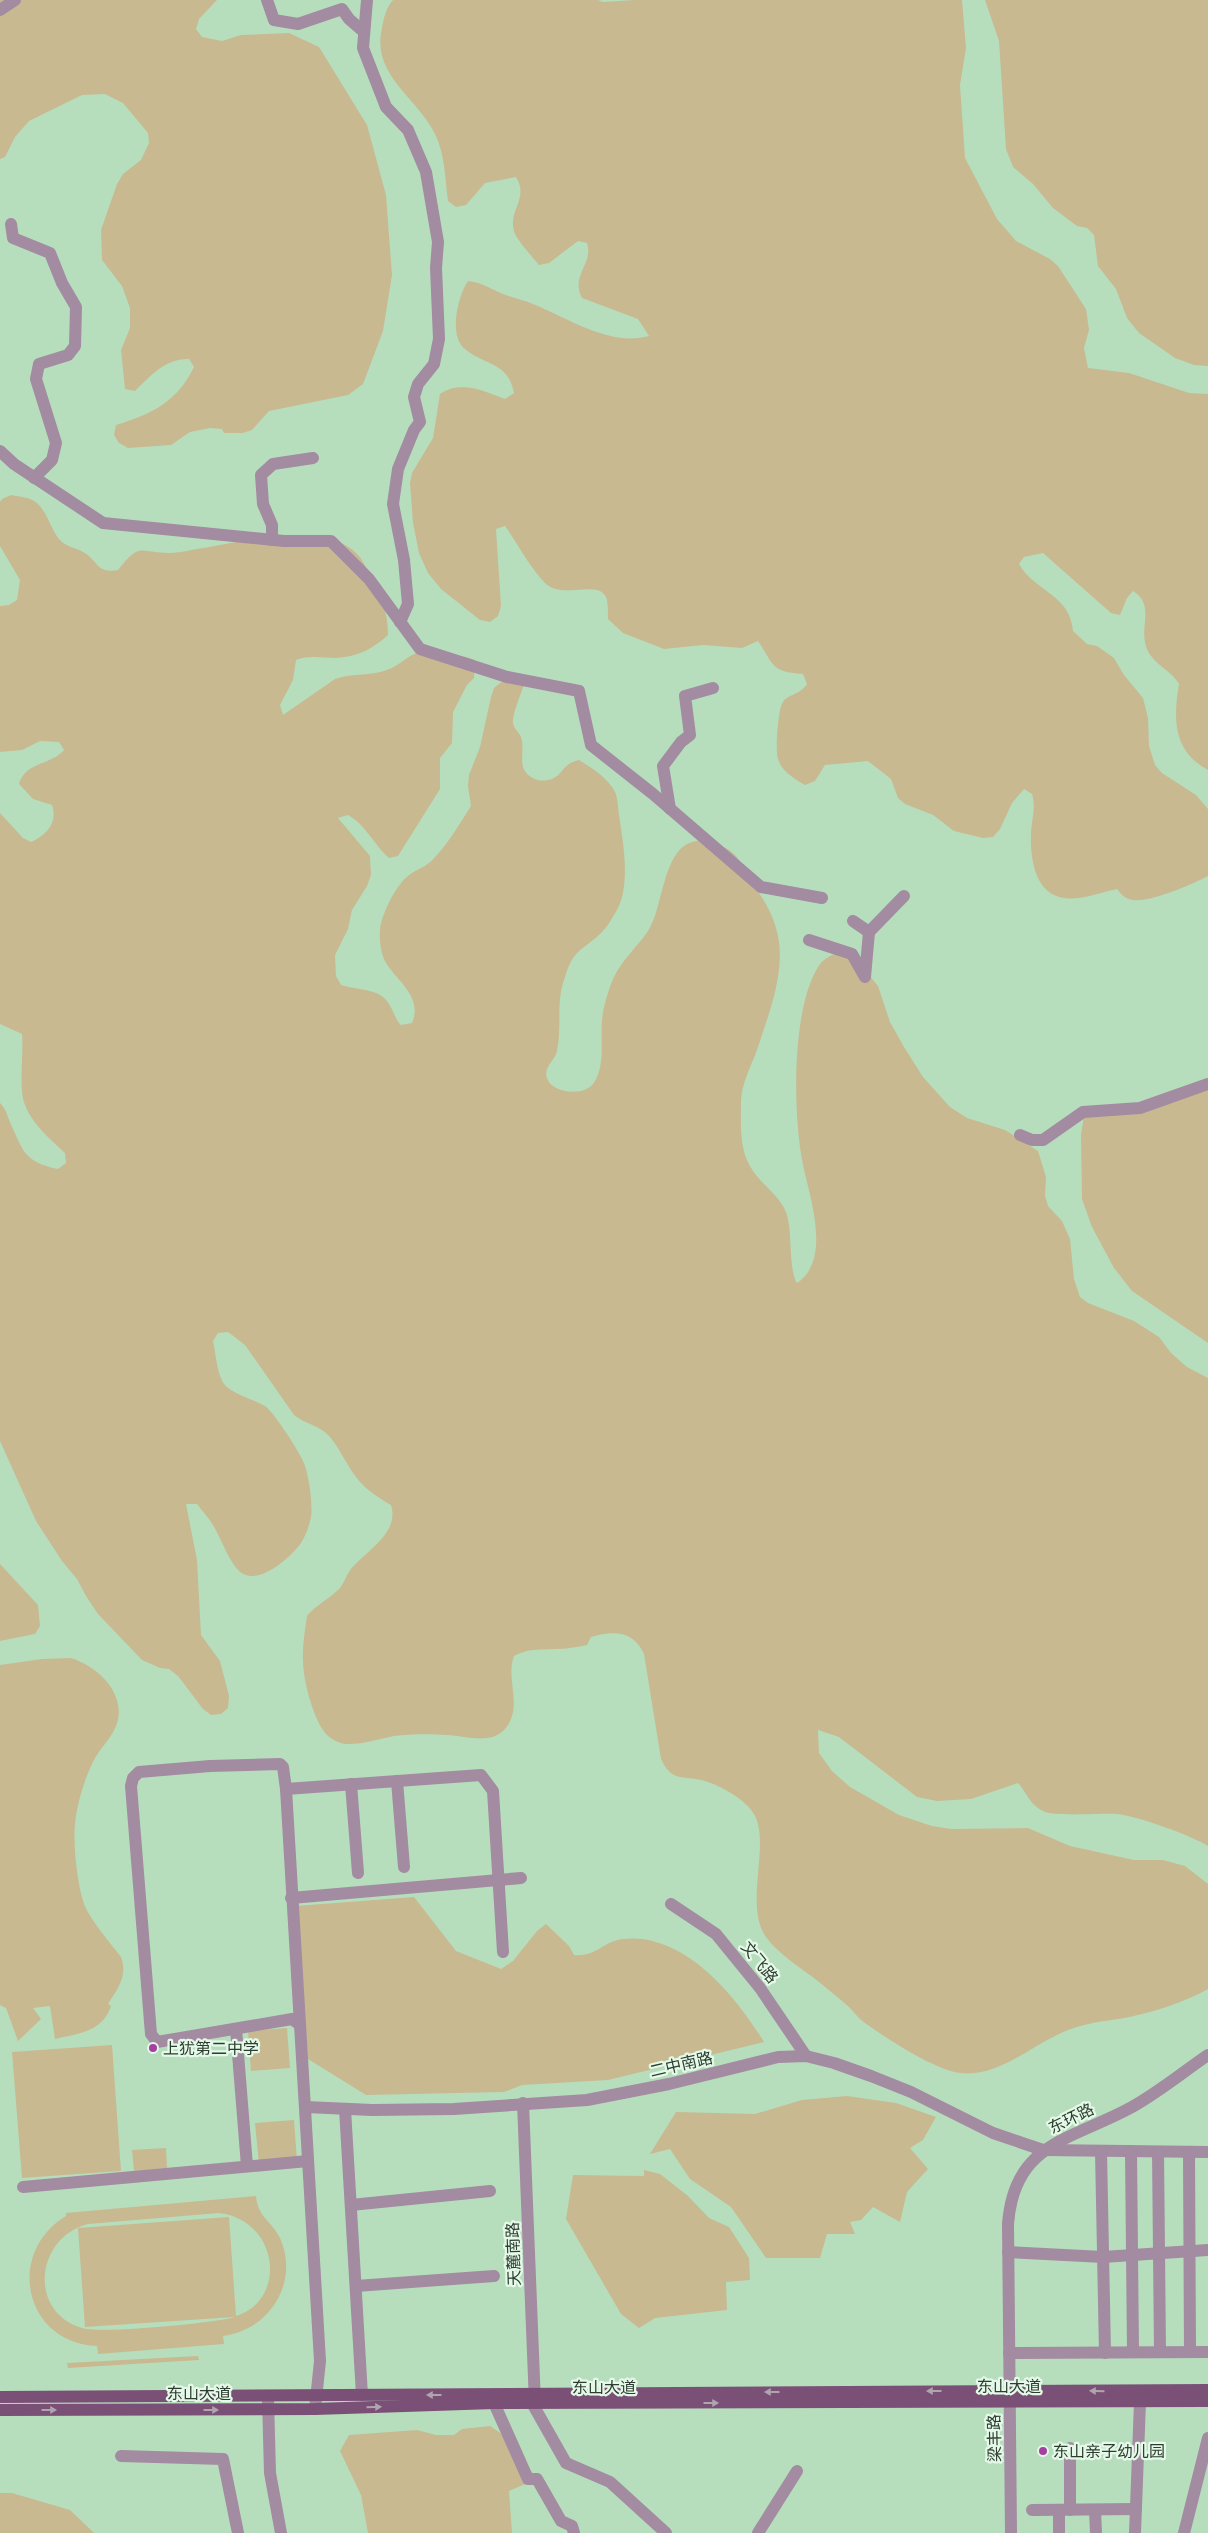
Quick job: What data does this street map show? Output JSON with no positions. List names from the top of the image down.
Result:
{
  "streets": {
    "main road": ["东山大道"],
    "street": [
      "文飞路",
      "二中南路",
      "东环路",
      "天麓南路",
      "梁丰路"
    ]
  },
  "crossings": [
    ["文飞路", "二中南路"],
    ["二中南路", "东环路"],
    ["二中南路", "天麓南路"],
    ["东环路", "梁丰路"],
    ["天麓南路", "东山大道"],
    ["东山大道", "梁丰路"]
  ],
  "places": ["上犹第二中学", "东山亲子幼儿园"]
}
